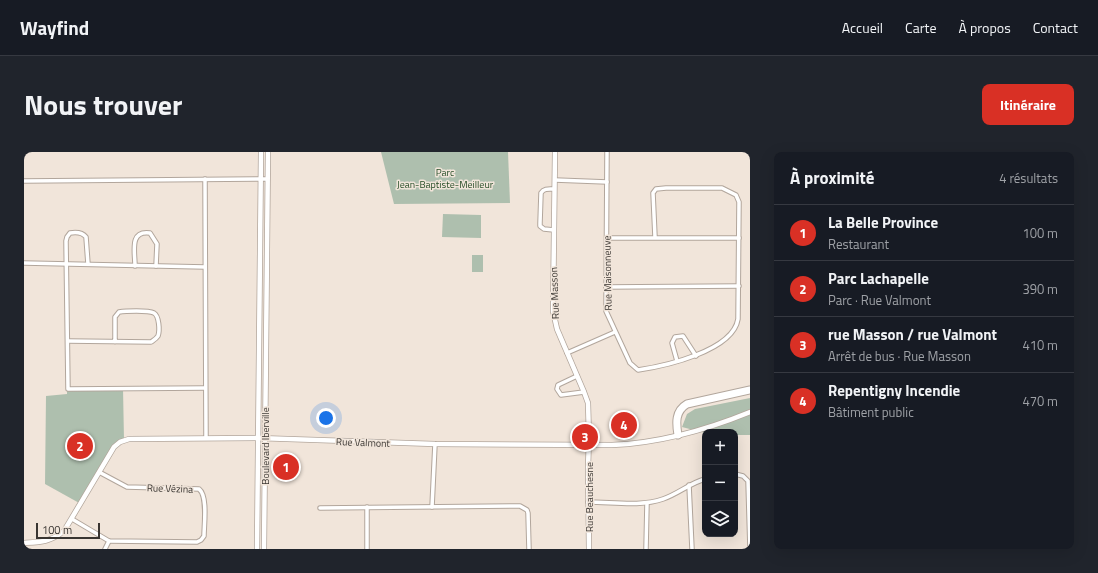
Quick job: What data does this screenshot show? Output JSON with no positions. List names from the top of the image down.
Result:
{
  "streets": {
    "street": [
      "Rue Maisonneuve",
      "Rue Masson",
      "Rue Valmont",
      "Boulevard Iberville",
      "Rue Vézina",
      "Rue Beauchesne"
    ]
  },
  "crossings": [
    ["Rue Masson", "Rue Valmont"],
    ["Rue Masson", "Rue Beauchesne"],
    ["Rue Valmont", "Boulevard Iberville"],
    ["Rue Valmont", "Rue Vézina"],
    ["Rue Valmont", "Rue Beauchesne"]
  ],
  "parks": ["Parc Jean-Baptiste-Meilleur"],
  "scale_bar": "100 m",
  "page": {
    "header": "Wayfind",
    "nav": [
      "Accueil",
      "Carte",
      "À propos",
      "Contact"
    ],
    "title": "Nous trouver",
    "buttons": "Itinéraire",
    "heading": ["À proximité", "4 résultats"],
    "list": [
      {
        "mark": "1",
        "name": "La Belle Province",
        "note": "Restaurant",
        "value": "100 m"
      },
      {
        "mark": "2",
        "name": "Parc Lachapelle",
        "note": "Parc · Rue Valmont",
        "value": "390 m"
      },
      {
        "mark": "3",
        "name": "rue Masson / rue Valmont",
        "note": "Arrêt de bus · Rue Masson",
        "value": "410 m"
      },
      {
        "mark": "4",
        "name": "Repentigny Incendie",
        "note": "Bâtiment public",
        "value": "470 m"
      }
    ],
    "pins": [
      "4",
      "3",
      "2",
      "1"
    ],
    "map_buttons": ["+", "−"],
    "scale": "100 m"
  }
}
